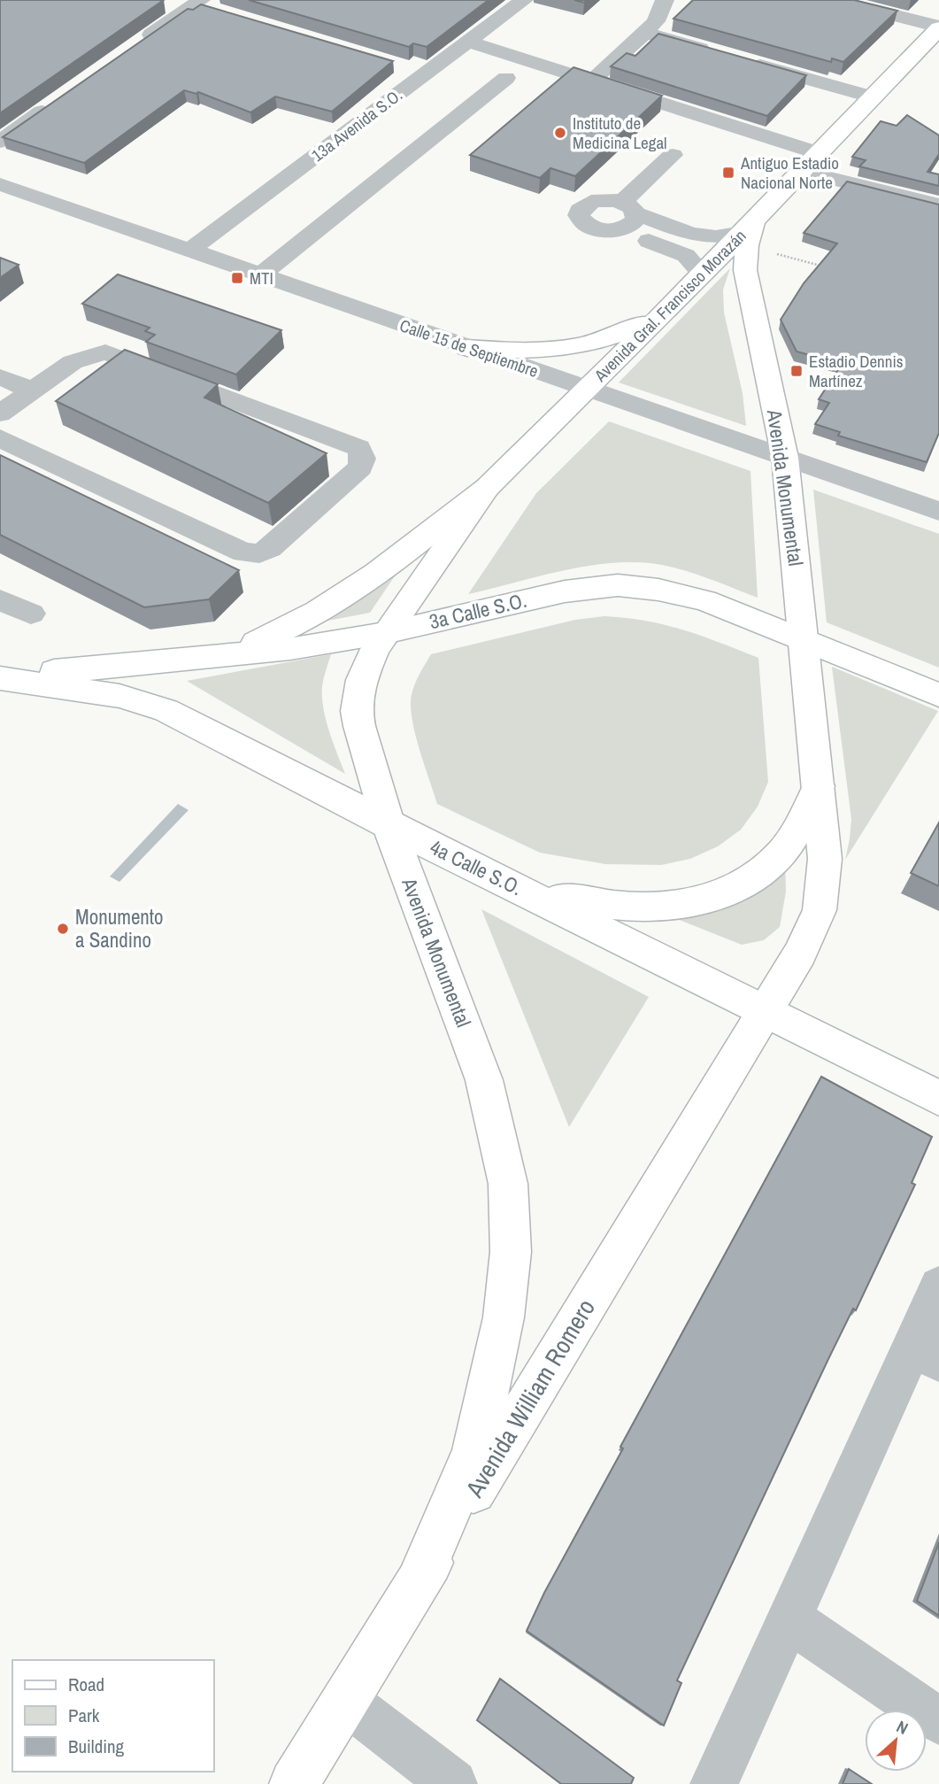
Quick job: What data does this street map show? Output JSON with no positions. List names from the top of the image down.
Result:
{
  "streets": {
    "main road": [
      "Avenida Gral. Francisco Morazán",
      "Avenida Monumental",
      "3a Calle S.O.",
      "4a Calle S.O.",
      "Avenida William Romero"
    ],
    "street": ["13a Avenida S.O.", "Calle 15 de Septiembre"]
  },
  "crossings": [
    ["13a Avenida S.O.", "Calle 15 de Septiembre"],
    ["Avenida Gral. Francisco Morazán", "Calle 15 de Septiembre"],
    ["Avenida Gral. Francisco Morazán", "Avenida Monumental"],
    ["Calle 15 de Septiembre", "Avenida Monumental"],
    ["Avenida Monumental", "3a Calle S.O."],
    ["Avenida Monumental", "4a Calle S.O."],
    ["Avenida Monumental", "Avenida William Romero"],
    ["3a Calle S.O.", "4a Calle S.O."],
    ["4a Calle S.O.", "Avenida William Romero"]
  ],
  "places": {
    "other": ["Instituto de Medicina Legal", "Monumento a Sandino"],
    "transit": ["Antiguo Estadio Nacional Norte", "MTI", "Estadio Dennis Martínez"]
  },
  "legend": ["Road", "Park", "Building"],
  "north": "top right"
}
